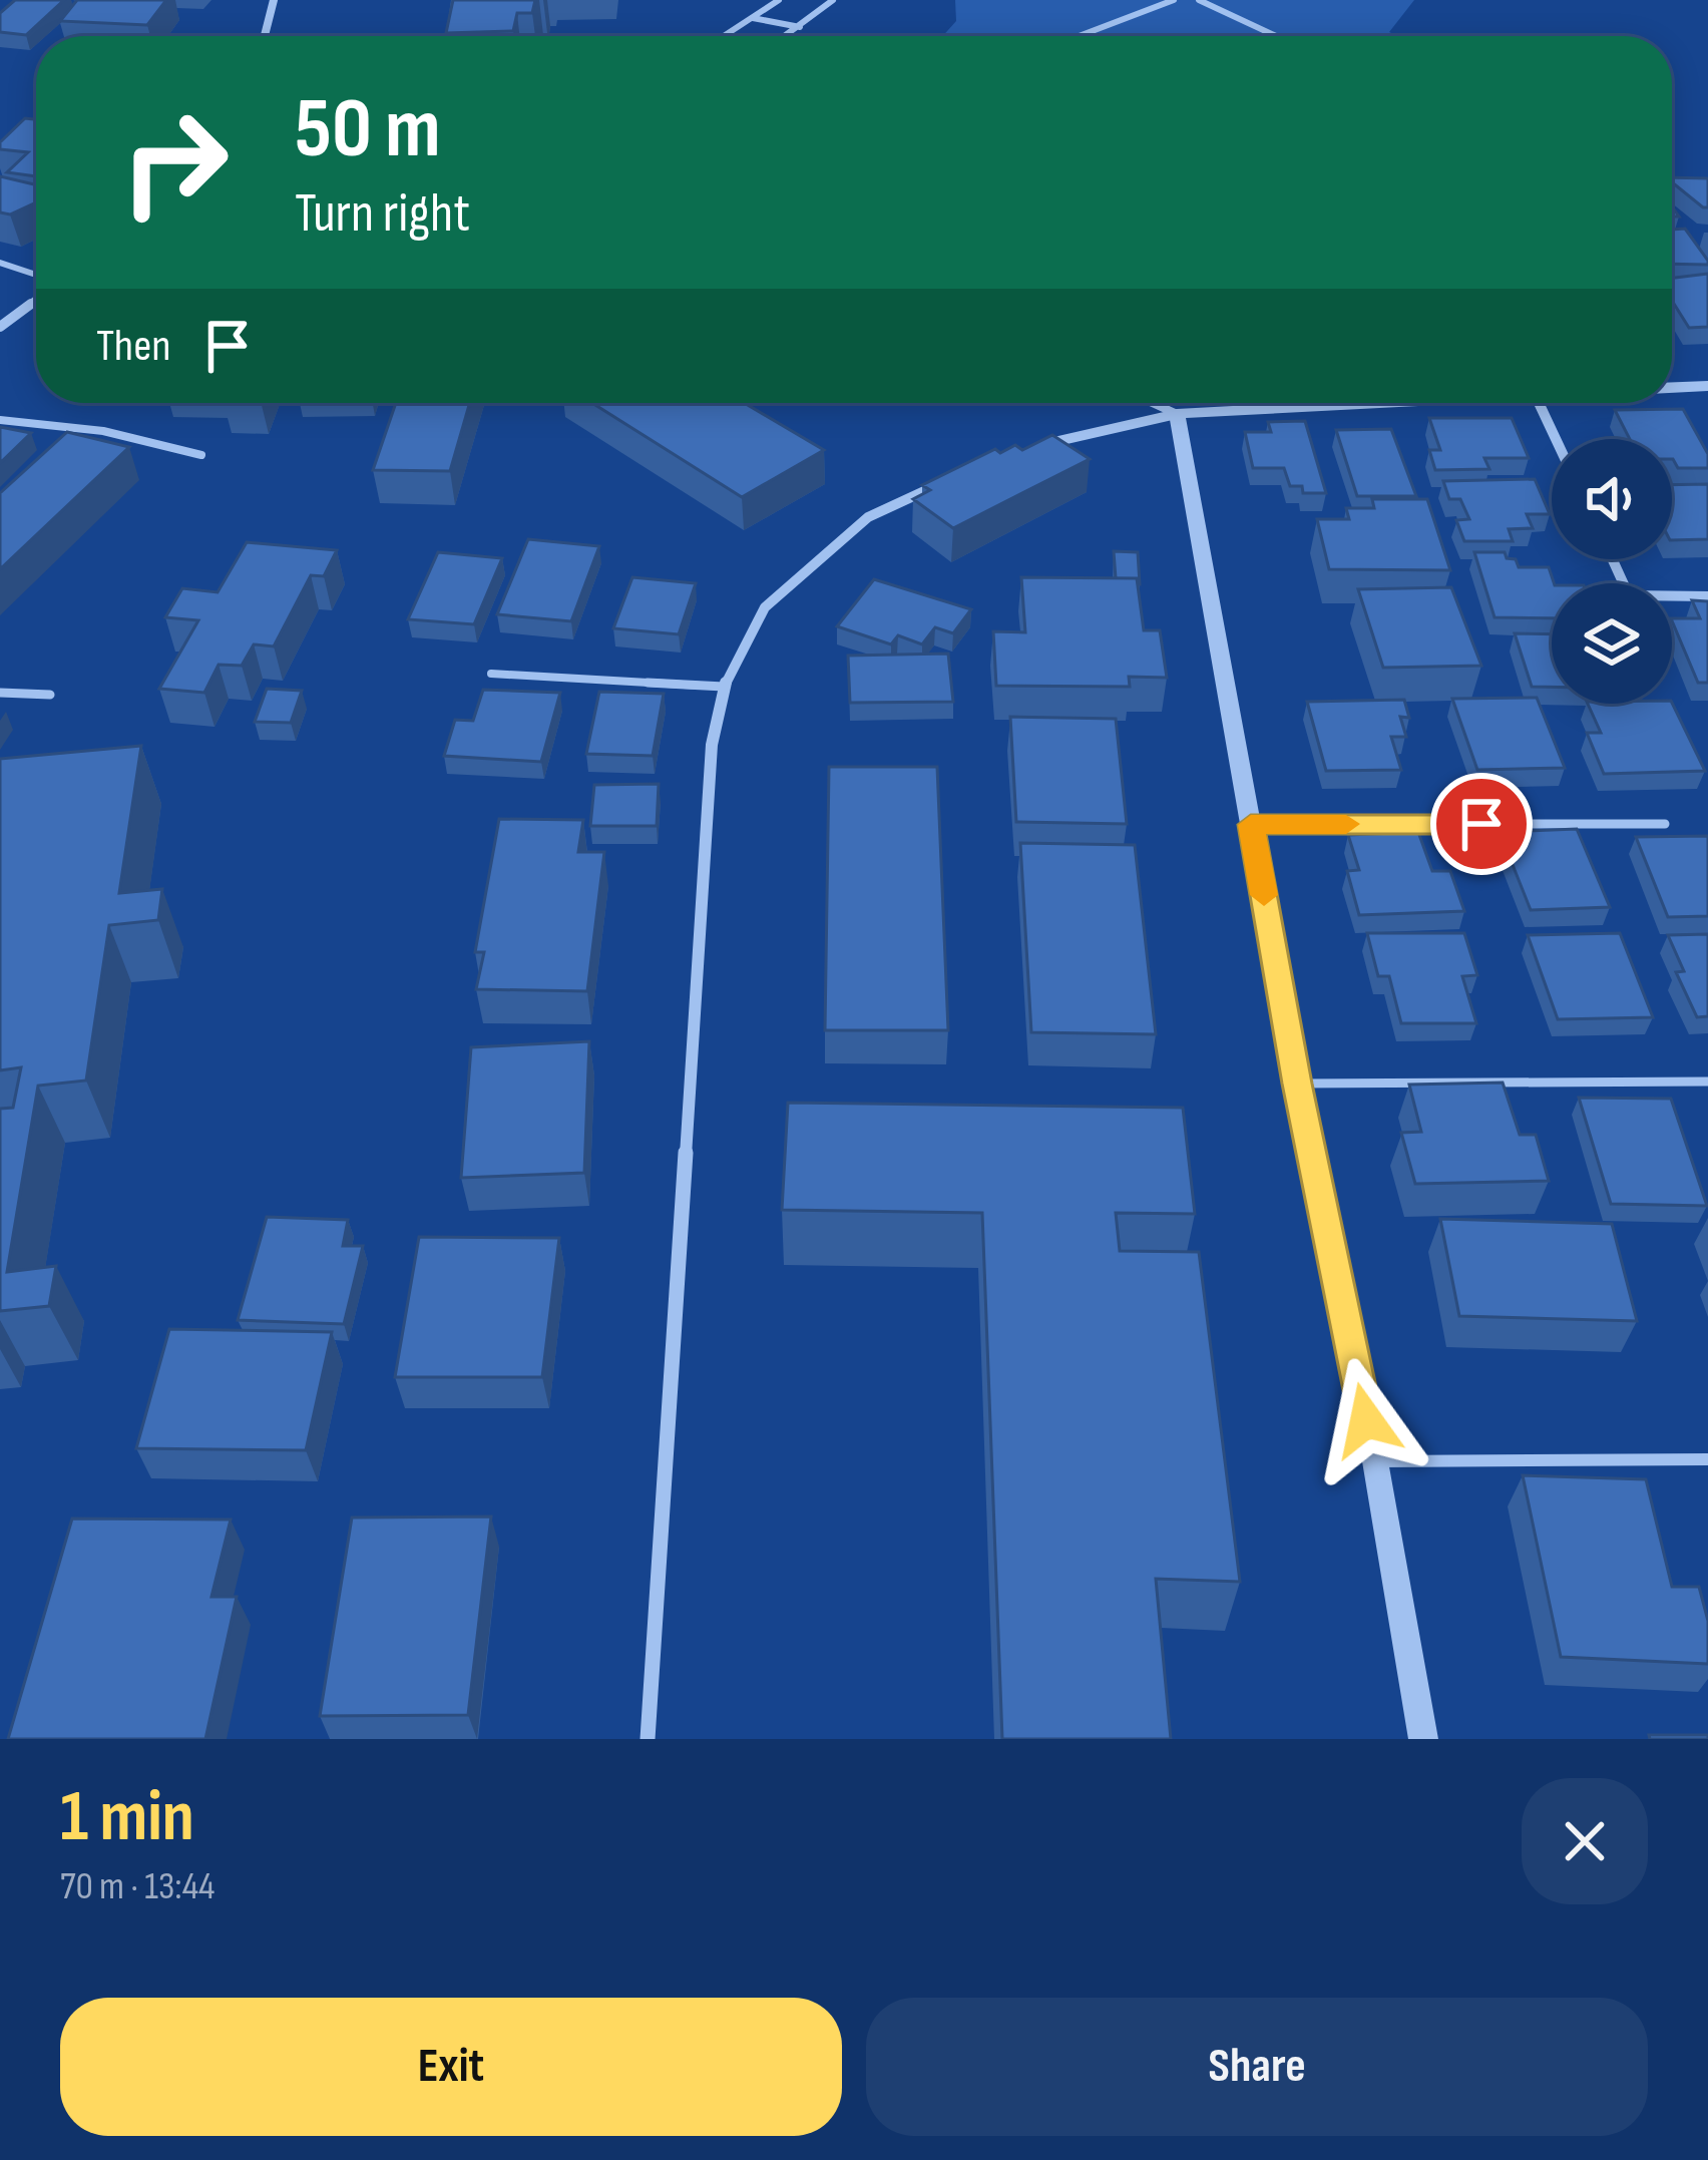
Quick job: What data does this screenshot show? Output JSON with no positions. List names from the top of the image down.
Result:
{
  "page": {
    "turn": ["50 m", "Turn right"],
    "then": "Then",
    "heading": ["1 min", "70 m · 13:44"],
    "buttons": ["Exit", "Share"]
  }
}
